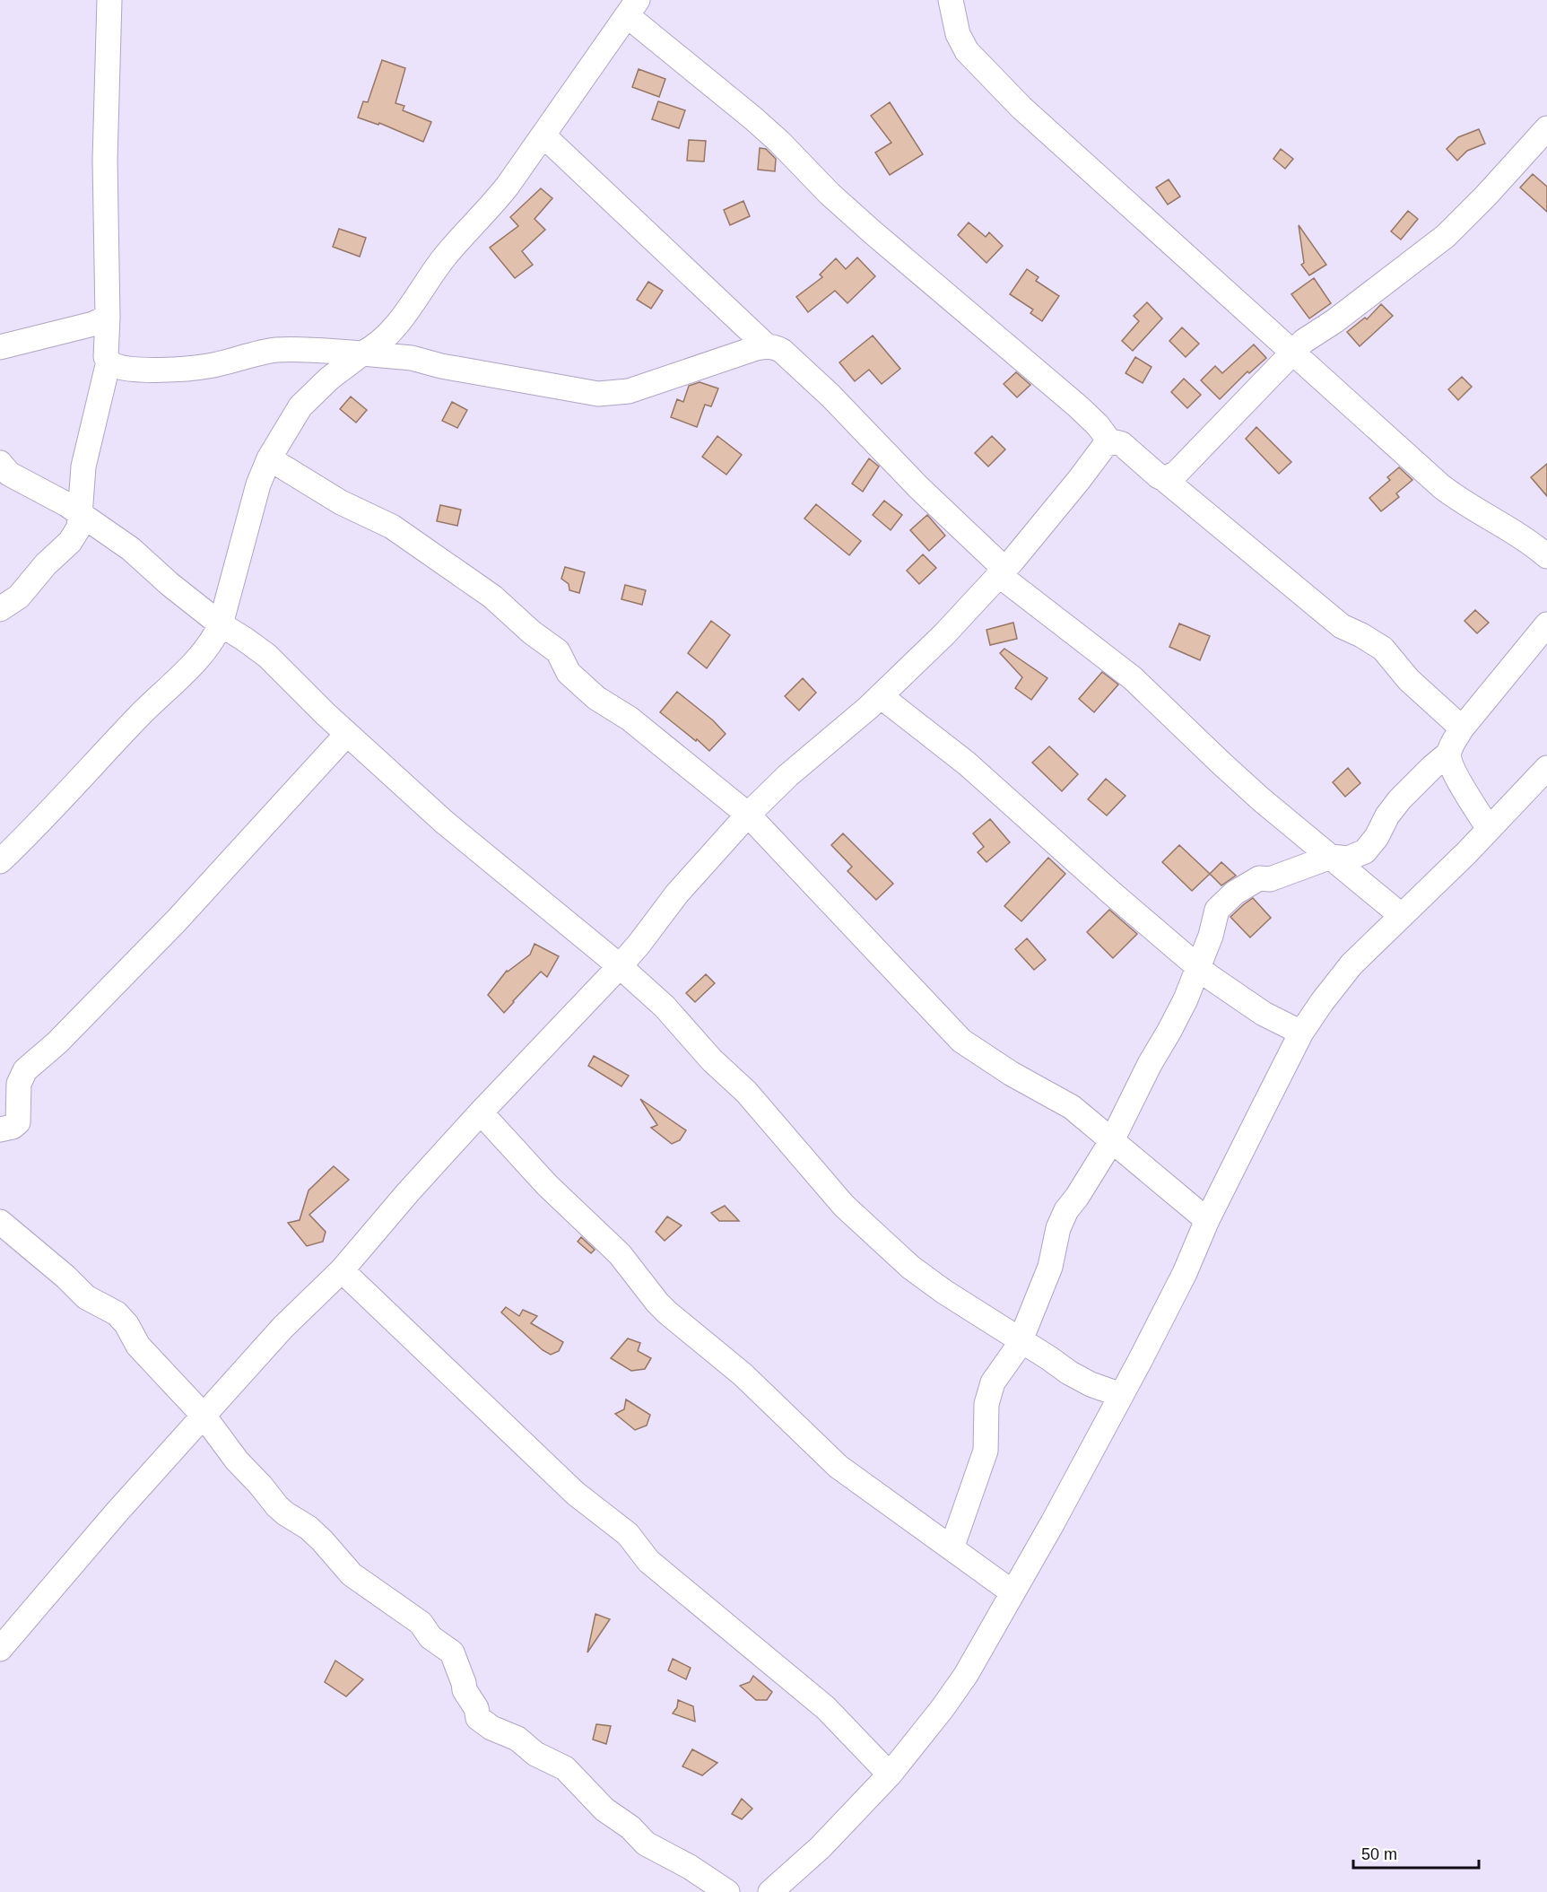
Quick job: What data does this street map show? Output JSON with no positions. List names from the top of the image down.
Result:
{
  "scale_bar": "50 m"
}
